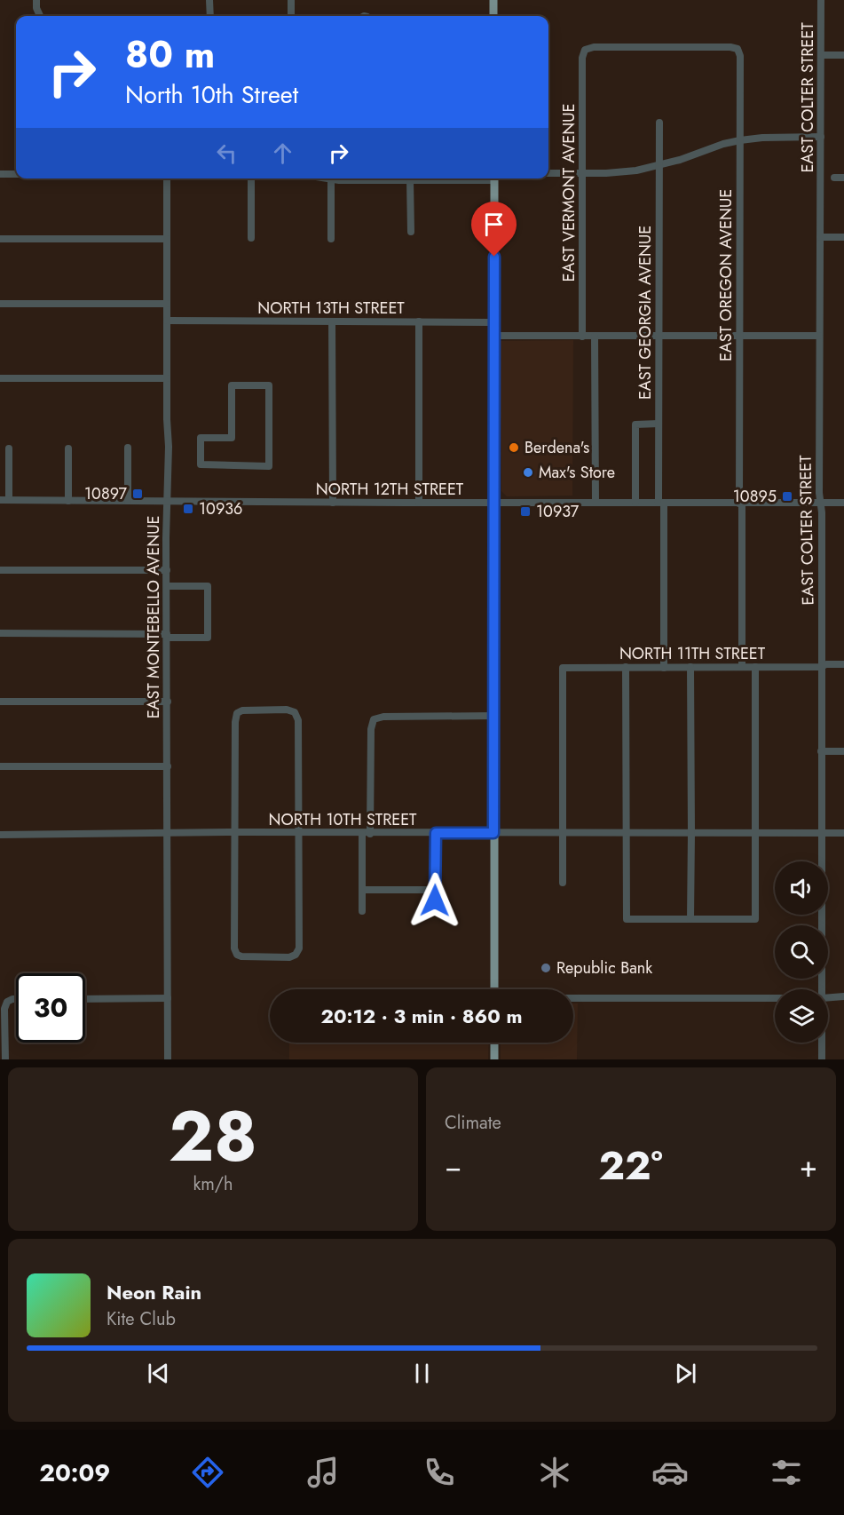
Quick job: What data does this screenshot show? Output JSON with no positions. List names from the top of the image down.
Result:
{
  "streets": {
    "street": [
      "EAST COLTER STREET",
      "EAST VERMONT AVENUE",
      "EAST OREGON AVENUE",
      "NORTH 13TH STREET",
      "EAST GEORGIA AVENUE",
      "NORTH 12TH STREET",
      "EAST MONTEBELLO AVENUE",
      "NORTH 11TH STREET",
      "NORTH 10TH STREET"
    ]
  },
  "crossings": [
    ["EAST COLTER STREET", "NORTH 12TH STREET"],
    ["EAST COLTER STREET", "NORTH 11TH STREET"],
    ["EAST COLTER STREET", "NORTH 10TH STREET"],
    ["EAST VERMONT AVENUE", "EAST OREGON AVENUE"],
    ["EAST OREGON AVENUE", "NORTH 12TH STREET"],
    ["EAST OREGON AVENUE", "NORTH 11TH STREET"],
    ["NORTH 13TH STREET", "EAST MONTEBELLO AVENUE"],
    ["EAST GEORGIA AVENUE", "NORTH 12TH STREET"],
    ["EAST GEORGIA AVENUE", "NORTH 11TH STREET"],
    ["NORTH 12TH STREET", "EAST MONTEBELLO AVENUE"],
    ["EAST MONTEBELLO AVENUE", "NORTH 10TH STREET"],
    ["NORTH 11TH STREET", "NORTH 10TH STREET"]
  ],
  "places": {
    "other": ["Berdena's", "Max's Store", "Republic Bank"],
    "transit": [
      "10897",
      "10895",
      "10936",
      "10937"
    ]
  },
  "page": {
    "turn": ["80 m", "North 10th Street"],
    "limit": "30",
    "trip": "20:12 · 3 min · 860 m",
    "tile": [
      ["28", "km/h"],
      "Climate"
    ],
    "heat": ["−", "22°", "+"],
    "song": ["Neon Rain", "Kite Club"],
    "tabs": "20:09"
  }
}
